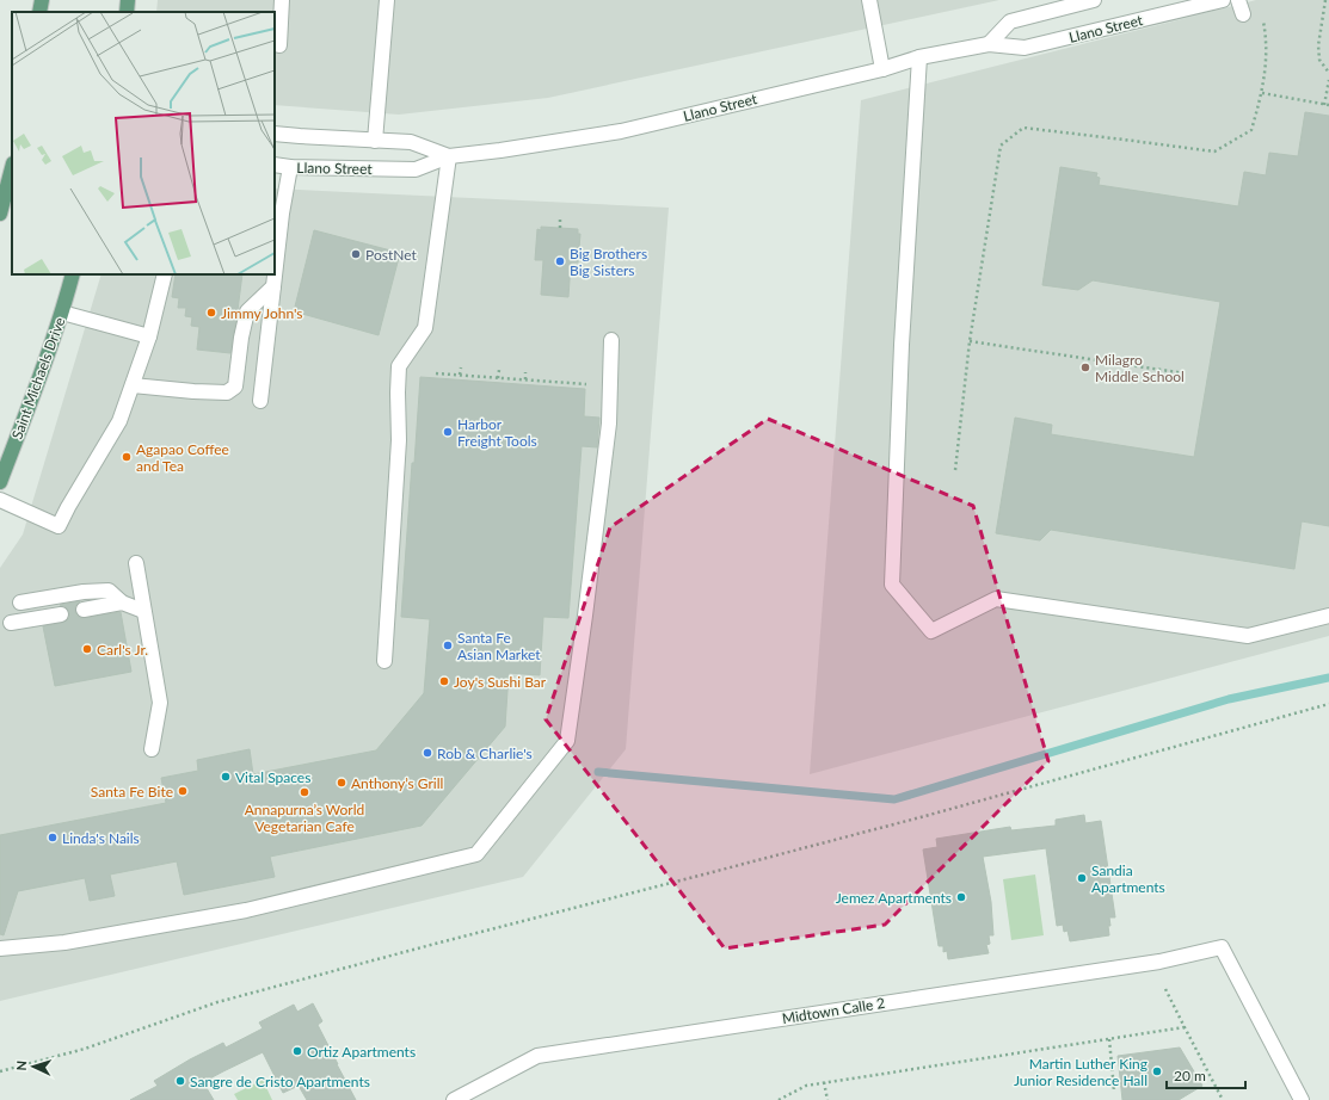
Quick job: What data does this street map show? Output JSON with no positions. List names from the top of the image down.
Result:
{
  "streets": {
    "main road": ["Saint Michaels Drive"],
    "street": ["Llano Street", "Midtown Calle 2"]
  },
  "places": [
    "PostNet",
    "Big Brothers Big Sisters",
    "Jimmy John's",
    "Milagro Middle School",
    "Harbor Freight Tools",
    "Agapao Coffee and Tea",
    "Santa Fe Asian Market",
    "Carl's Jr.",
    "Joy's Sushi Bar",
    "Rob & Charlie's",
    "Vital Spaces",
    "Anthony’s Grill",
    "Santa Fe Bite",
    "Annapurna’s World Vegetarian Cafe",
    "Linda's Nails",
    "Sandia Apartments",
    "Jemez Apartments",
    "Ortiz Apartments",
    "Martin Luther King Junior Residence Hall",
    "Sangre de Cristo Apartments"
  ],
  "scale_bar": "20 m",
  "north": "left"
}
